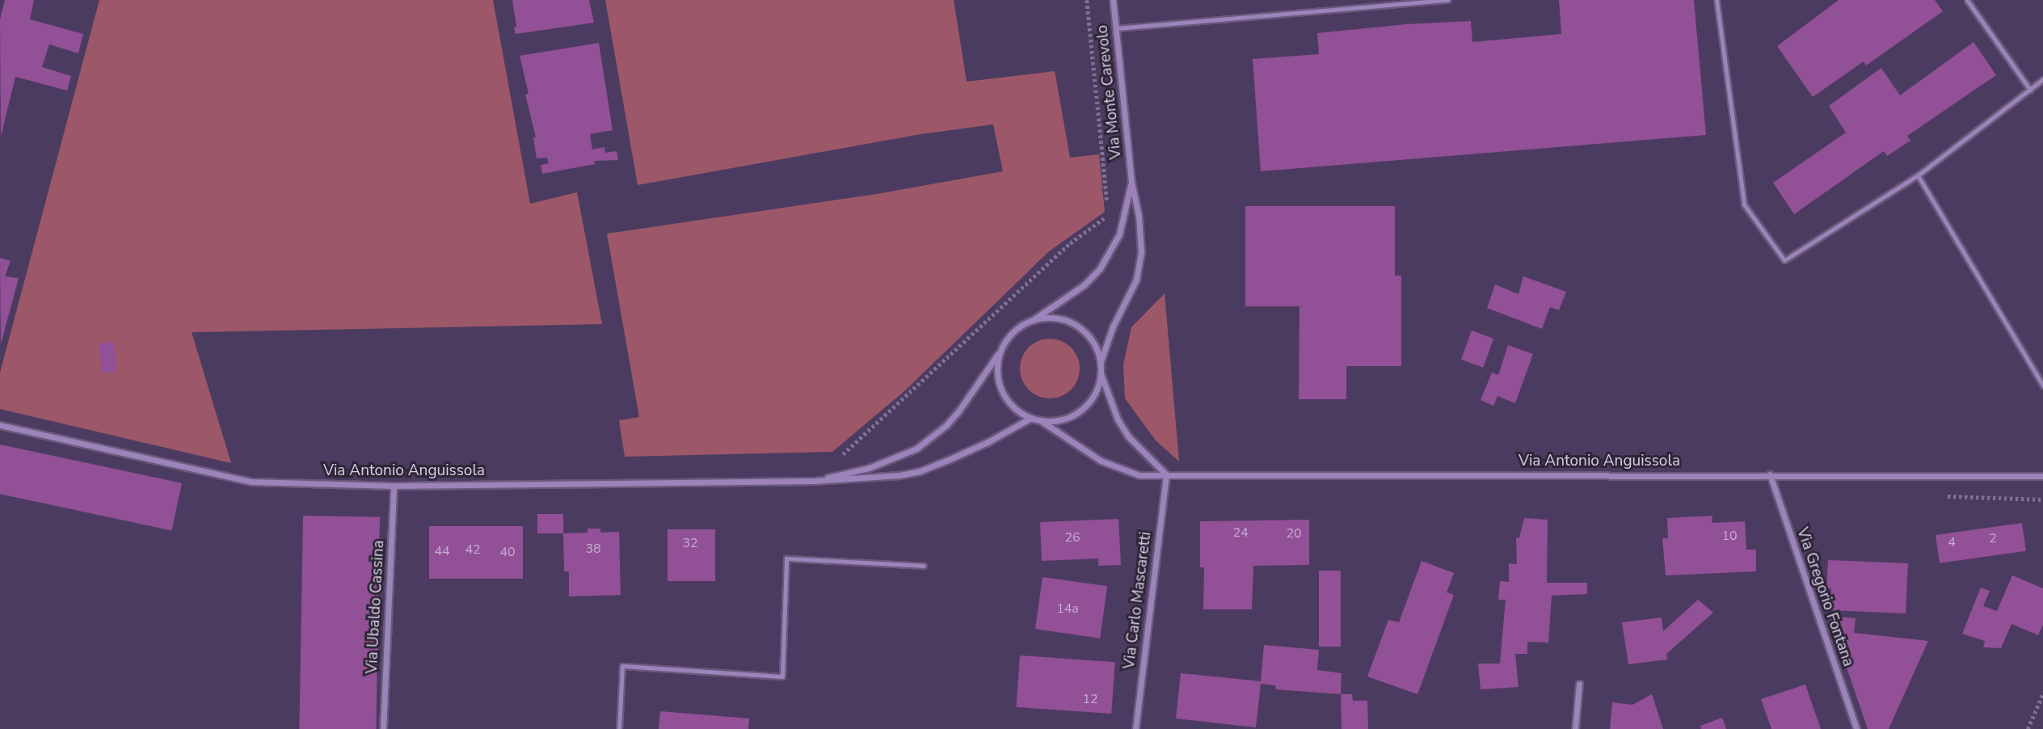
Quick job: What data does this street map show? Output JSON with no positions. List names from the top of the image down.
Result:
{
  "streets": {
    "street": [
      "Via Monte Carevolo",
      "Via Antonio Anguissola",
      "Via Gregorio Fontana",
      "Via Carlo Mascaretti",
      "Via Ubaldo Cassina"
    ]
  },
  "crossings": [
    ["Via Monte Carevolo", "Via Antonio Anguissola"],
    ["Via Antonio Anguissola", "Via Gregorio Fontana"],
    ["Via Antonio Anguissola", "Via Carlo Mascaretti"],
    ["Via Antonio Anguissola", "Via Ubaldo Cassina"]
  ],
  "house_numbers": [
    "24",
    "20",
    "10",
    "26",
    "2",
    "4",
    "32",
    "38",
    "42",
    "44",
    "40",
    "14a",
    "12"
  ]
}
